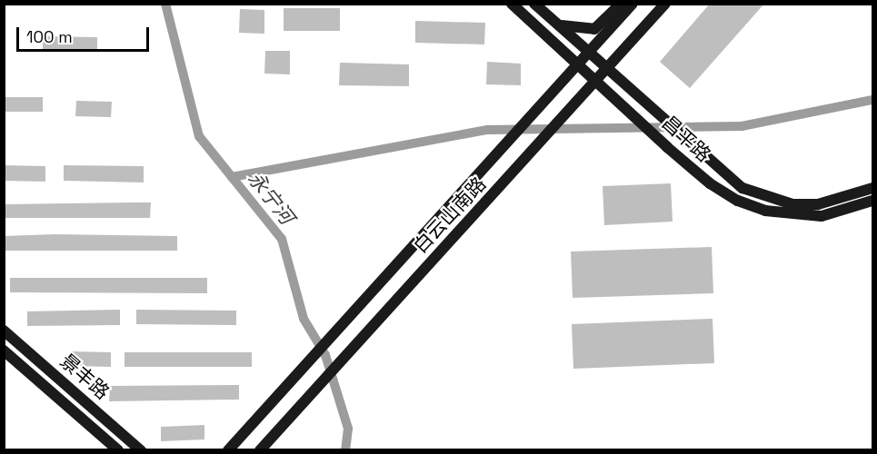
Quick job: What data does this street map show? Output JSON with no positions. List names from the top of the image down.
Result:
{
  "streets": {
    "main road": ["昌平路", "白云山南路", "景丰路"]
  },
  "crossings": [
    ["昌平路", "白云山南路"]
  ],
  "water": ["永宁河"],
  "scale_bar": "100 m"
}
